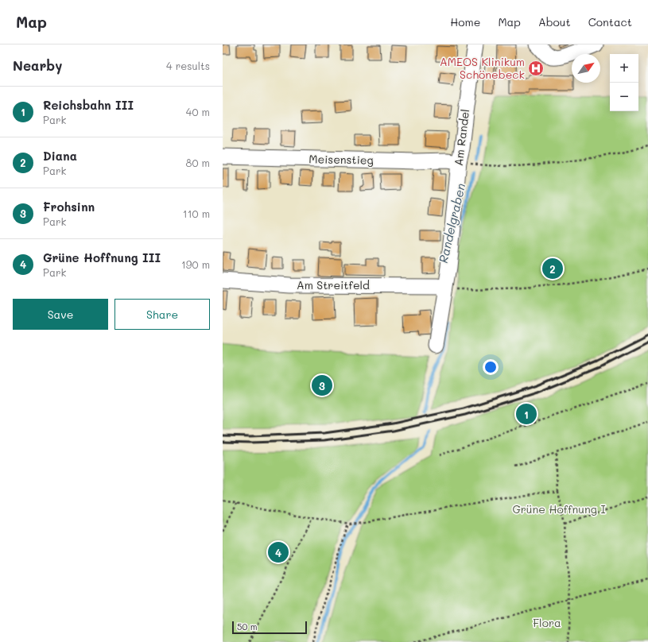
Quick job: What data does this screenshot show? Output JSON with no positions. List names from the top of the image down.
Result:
{
  "streets": {
    "street": ["Am Randel", "Meisenstieg", "Am Streitfeld"]
  },
  "crossings": [
    ["Am Randel", "Meisenstieg"],
    ["Am Randel", "Am Streitfeld"]
  ],
  "water": ["Randelgraben"],
  "parks": ["Grüne Hoffnung I", "Flora"],
  "places": {
    "hospital": ["AMEOS Klinikum Schönebeck"]
  },
  "scale_bar": "50 m",
  "north": "top right",
  "page": {
    "header": "Map",
    "nav": [
      "Home",
      "Map",
      "About",
      "Contact"
    ],
    "heading": ["Nearby", "4 results"],
    "map_buttons": ["+", "−"],
    "list": [
      {
        "mark": "1",
        "name": "Reichsbahn III",
        "note": "Park",
        "value": "40 m"
      },
      {
        "mark": "2",
        "name": "Diana",
        "note": "Park",
        "value": "80 m"
      },
      {
        "mark": "3",
        "name": "Frohsinn",
        "note": "Park",
        "value": "110 m"
      },
      {
        "mark": "4",
        "name": "Grüne Hoffnung III",
        "note": "Park",
        "value": "190 m"
      }
    ],
    "pins": [
      "2",
      "3",
      "1",
      "4"
    ],
    "buttons": ["Save", "Share"],
    "scale": "50 m"
  }
}
